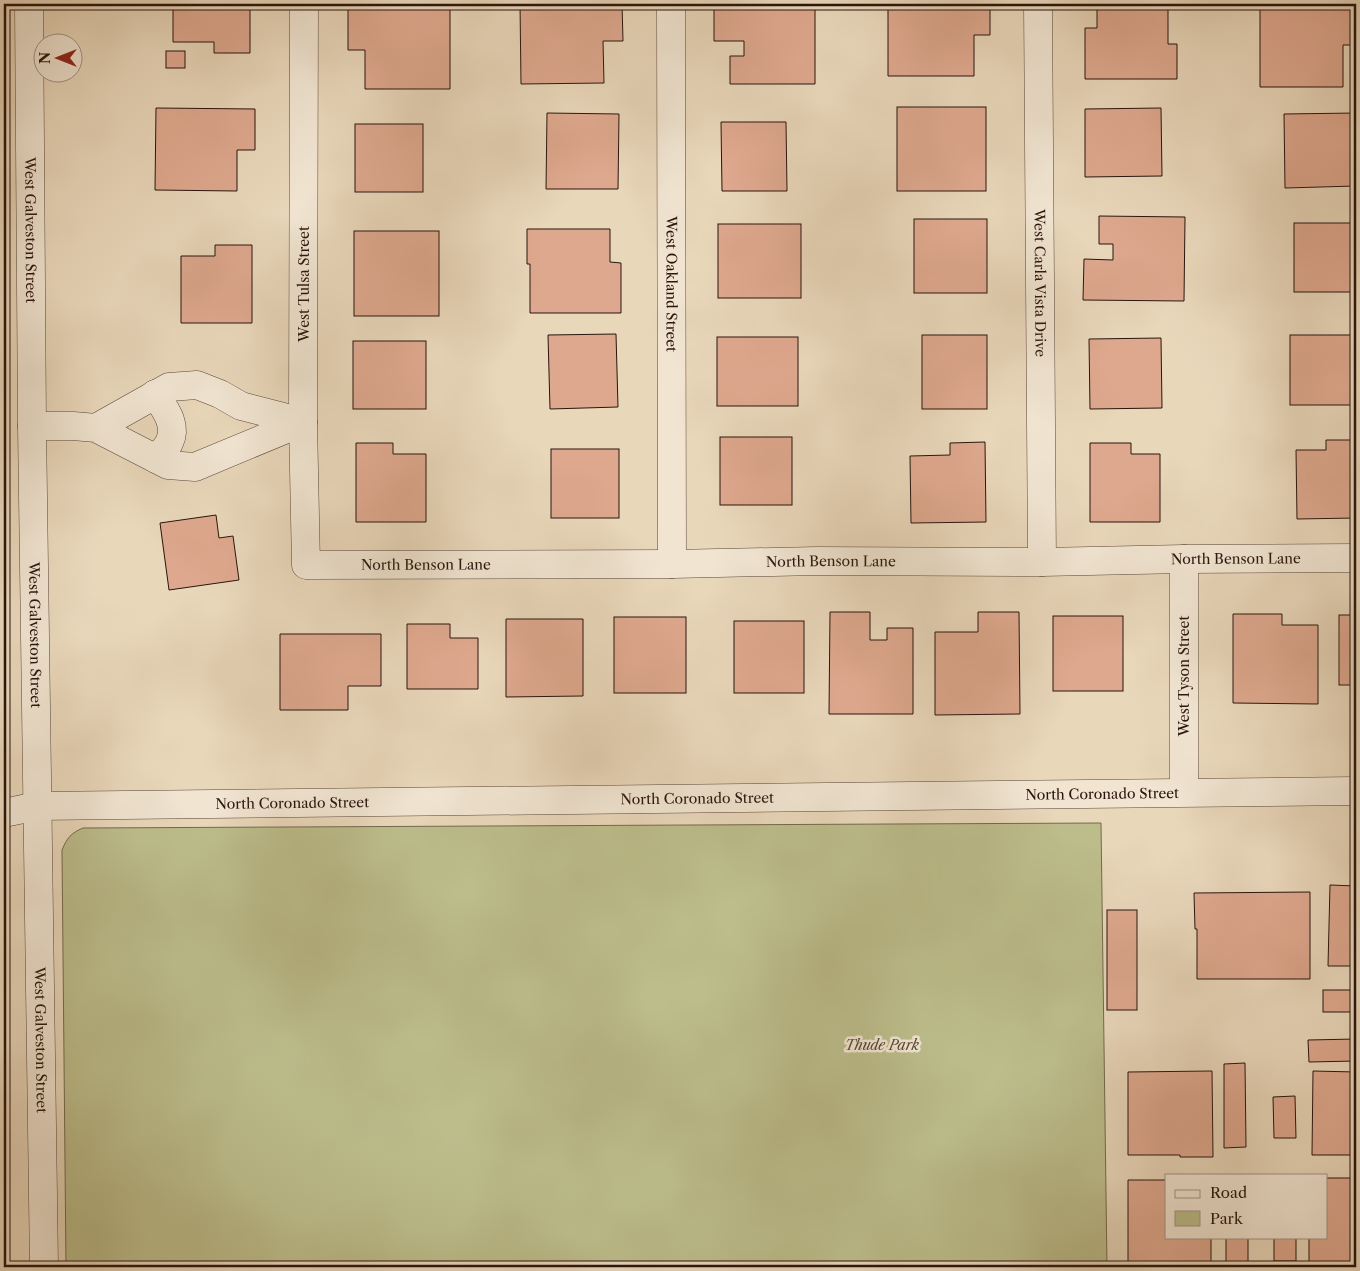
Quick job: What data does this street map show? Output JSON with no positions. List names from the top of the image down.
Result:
{
  "streets": {
    "street": [
      "West Galveston Street",
      "West Carla Vista Drive",
      "West Tulsa Street",
      "West Oakland Street",
      "North Benson Lane",
      "West Tyson Street",
      "North Coronado Street"
    ]
  },
  "crossings": [
    ["West Galveston Street", "North Coronado Street"],
    ["West Carla Vista Drive", "North Benson Lane"],
    ["West Tulsa Street", "North Benson Lane"],
    ["West Oakland Street", "North Benson Lane"],
    ["North Benson Lane", "West Tyson Street"],
    ["West Tyson Street", "North Coronado Street"]
  ],
  "parks": ["Thude Park"],
  "legend": ["Road", "Park"],
  "north": "left"
}
